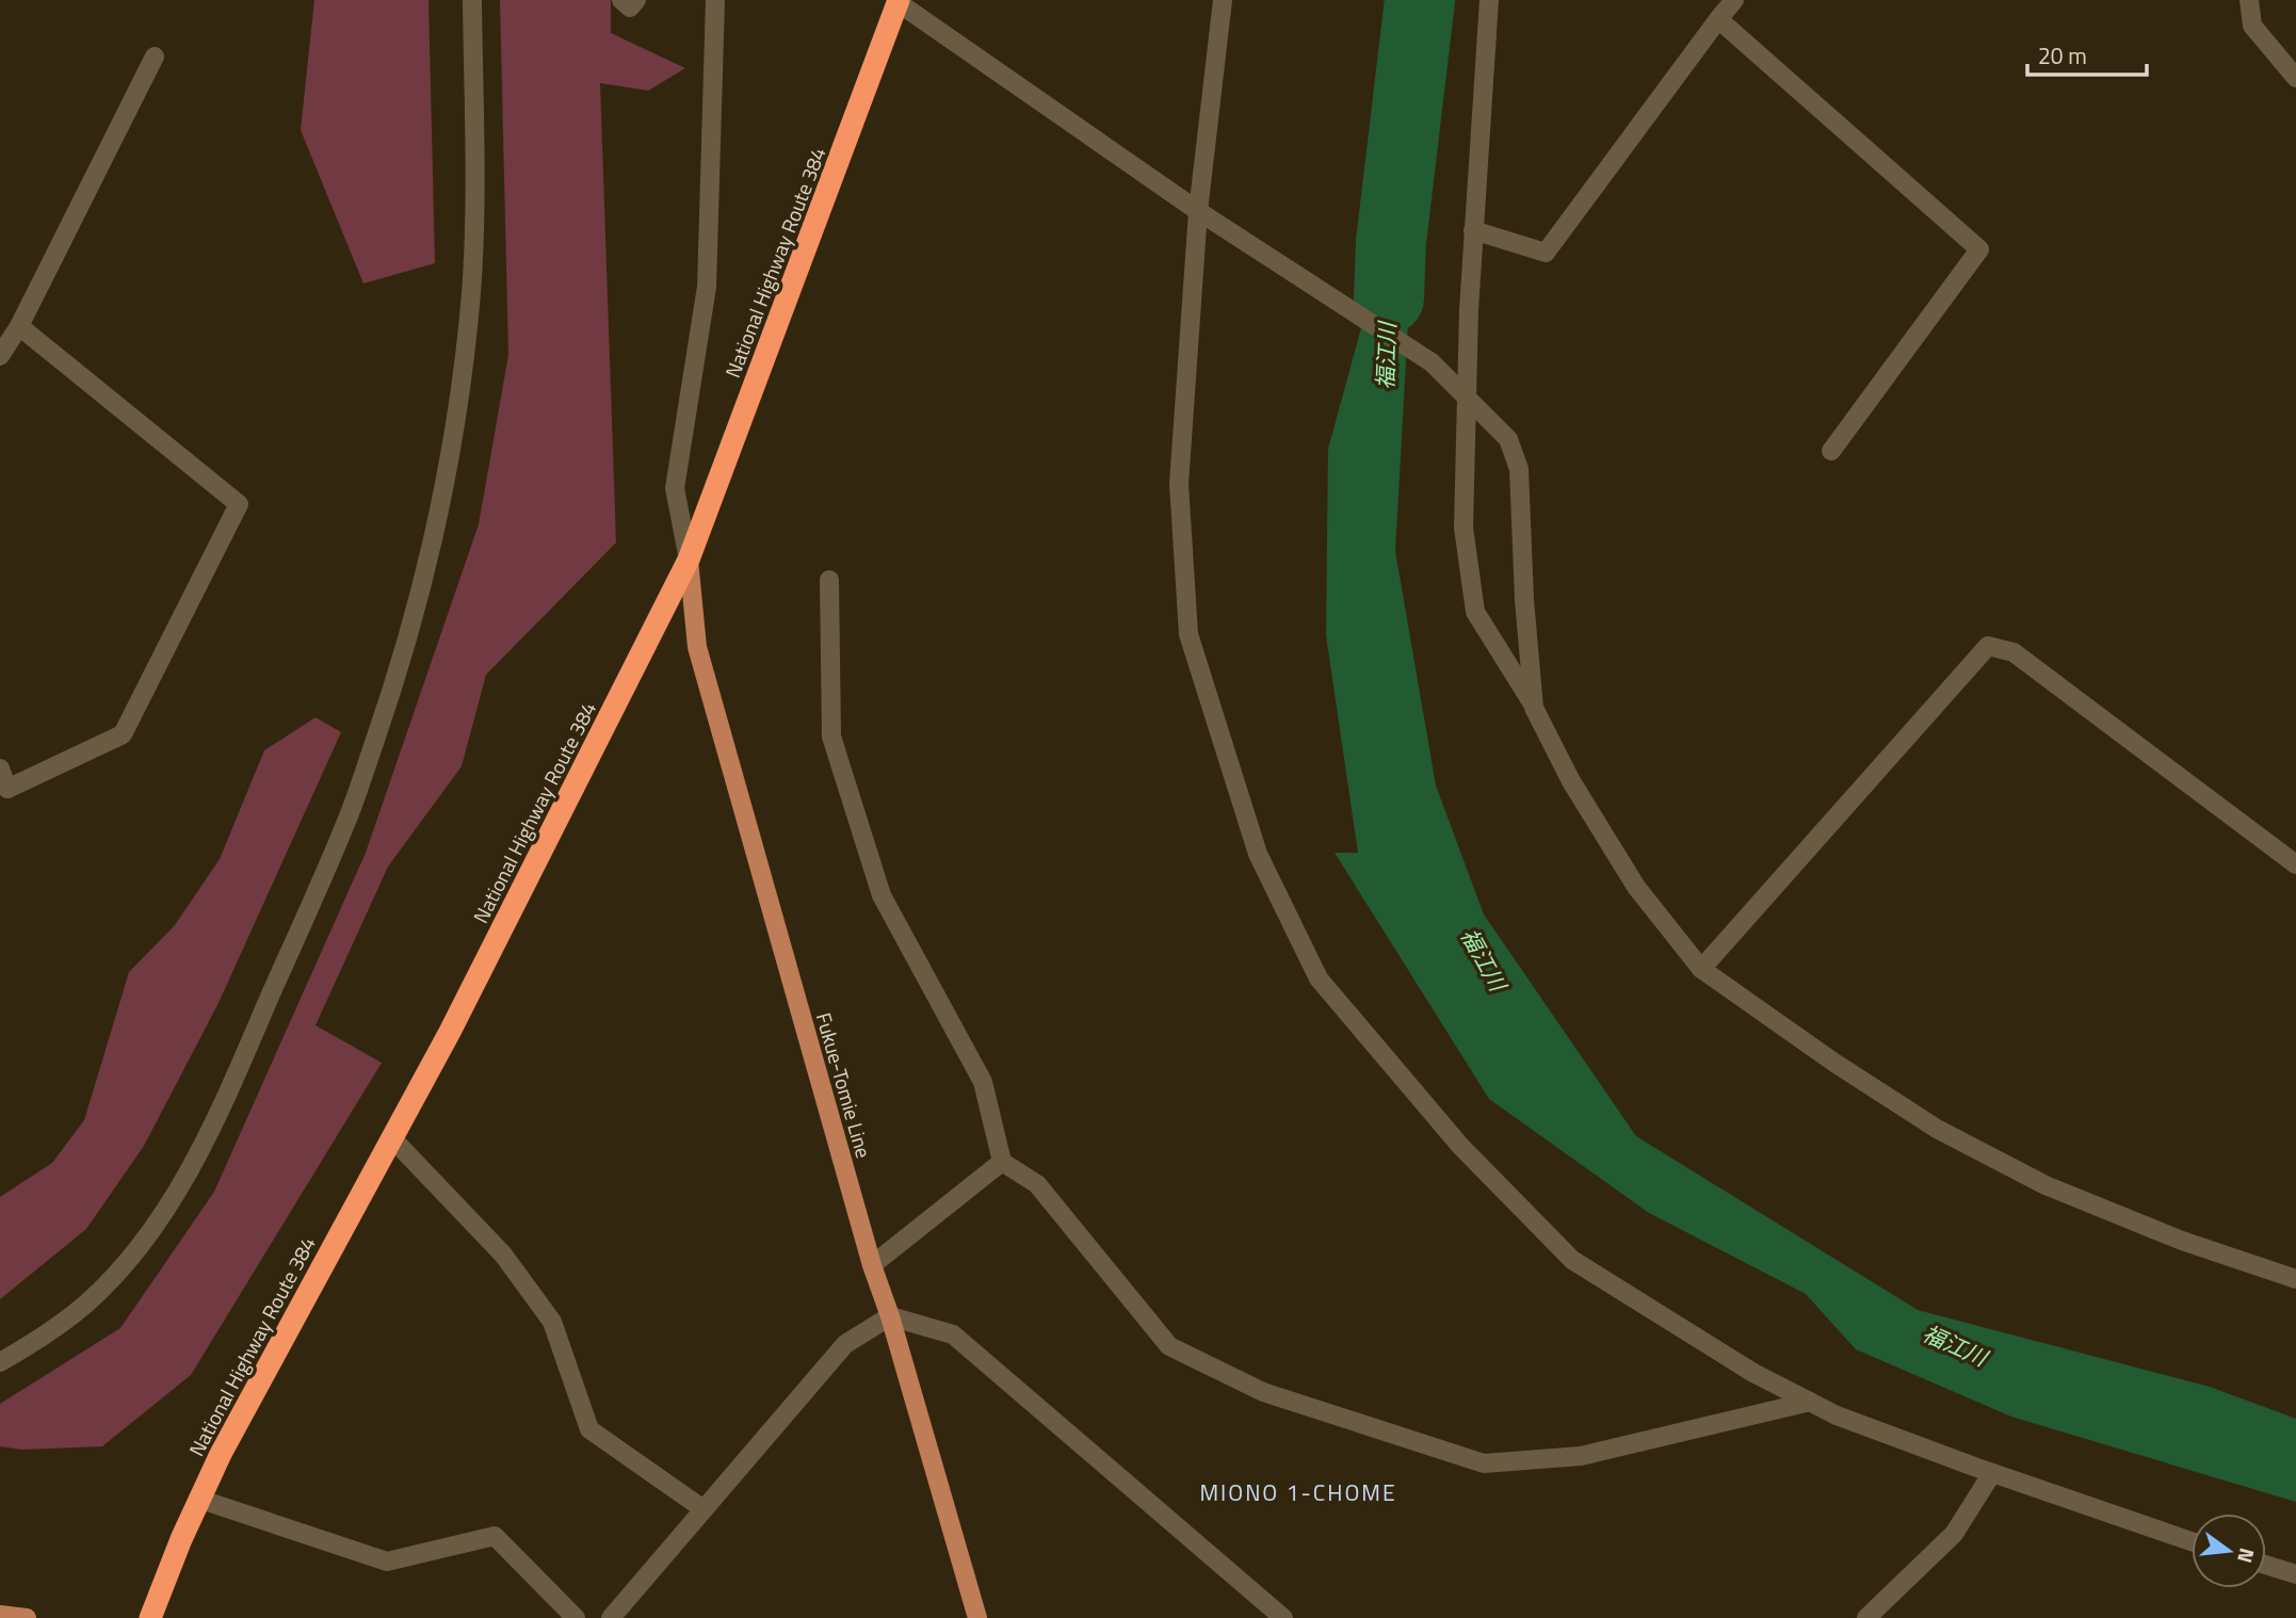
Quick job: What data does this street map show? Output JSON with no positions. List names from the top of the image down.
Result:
{
  "streets": {
    "highway": ["National Highway Route 384"],
    "main road": ["Fukue-Tomie Line"]
  },
  "crossings": [
    ["National Highway Route 384", "Fukue-Tomie Line"]
  ],
  "districts": ["MIONO 1-CHOME"],
  "water": ["福江川"],
  "scale_bar": "20 m",
  "north": "right"
}
